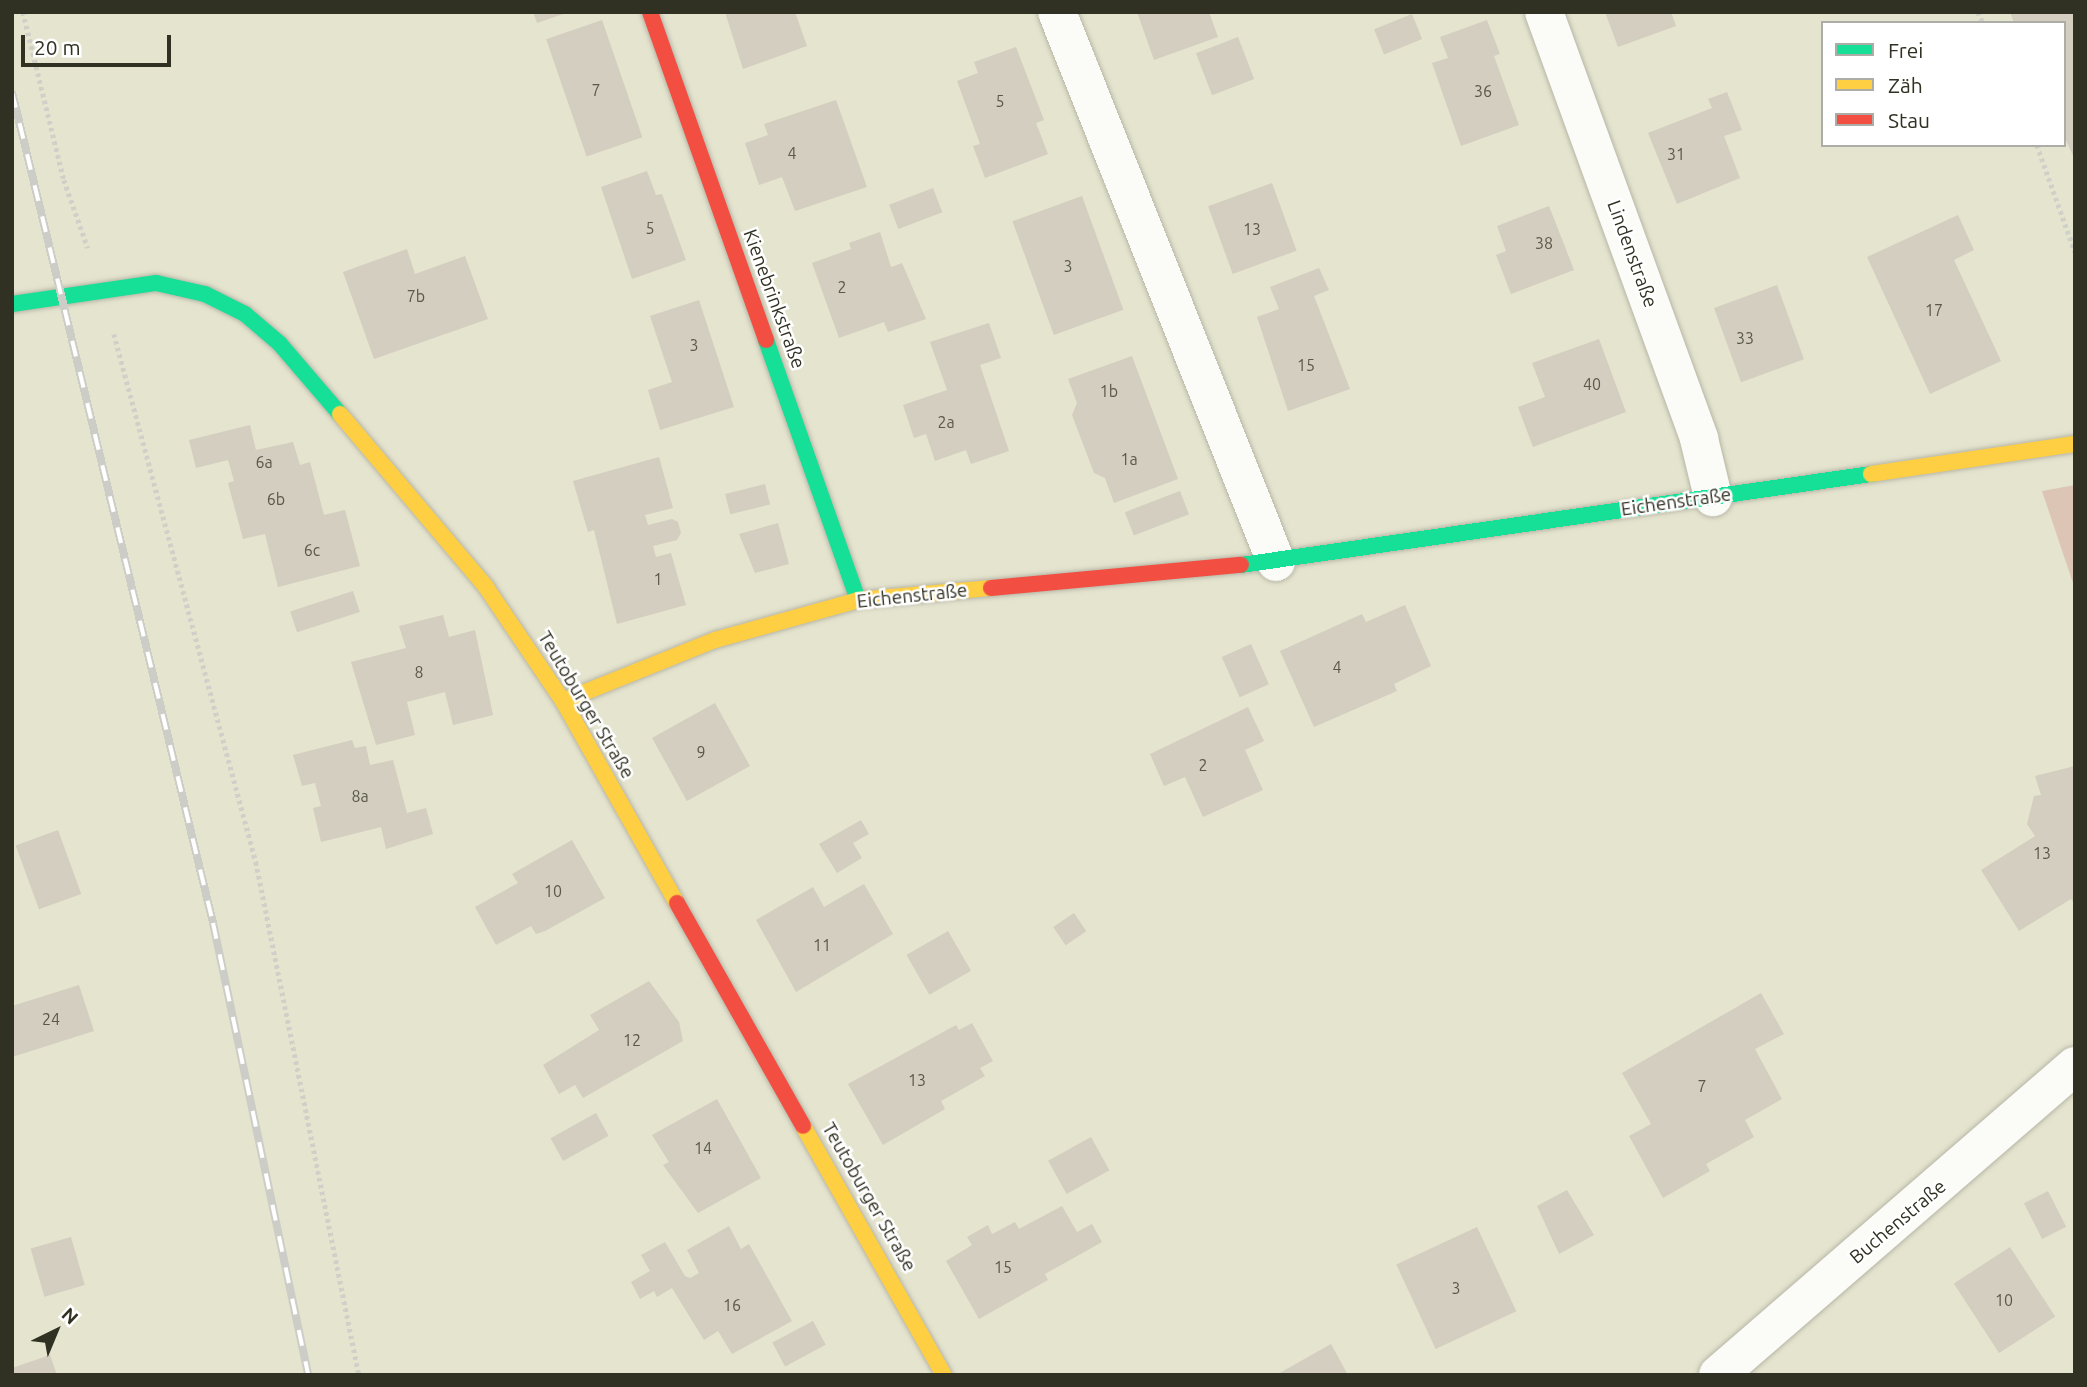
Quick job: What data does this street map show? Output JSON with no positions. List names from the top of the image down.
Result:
{
  "streets": {
    "street": [
      "Lindenstraße",
      "Kienebrinkstraße",
      "Eichenstraße",
      "Teutoburger Straße",
      "Buchenstraße"
    ]
  },
  "crossings": [
    ["Lindenstraße", "Eichenstraße"],
    ["Kienebrinkstraße", "Eichenstraße"],
    ["Eichenstraße", "Teutoburger Straße"]
  ],
  "house_numbers": [
    "7",
    "36",
    "5",
    "4",
    "31",
    "5",
    "13",
    "38",
    "3",
    "2",
    "7b",
    "17",
    "33",
    "3",
    "15",
    "40",
    "1b",
    "2a",
    "1a",
    "6a",
    "6b",
    "6c",
    "1",
    "4",
    "8",
    "9",
    "2",
    "8a",
    "13",
    "10",
    "11",
    "24",
    "12",
    "13",
    "7",
    "14",
    "15",
    "3",
    "10",
    "16"
  ],
  "legend": ["Frei", "Zäh", "Stau"],
  "scale_bar": "20 m",
  "north": "top right"
}
